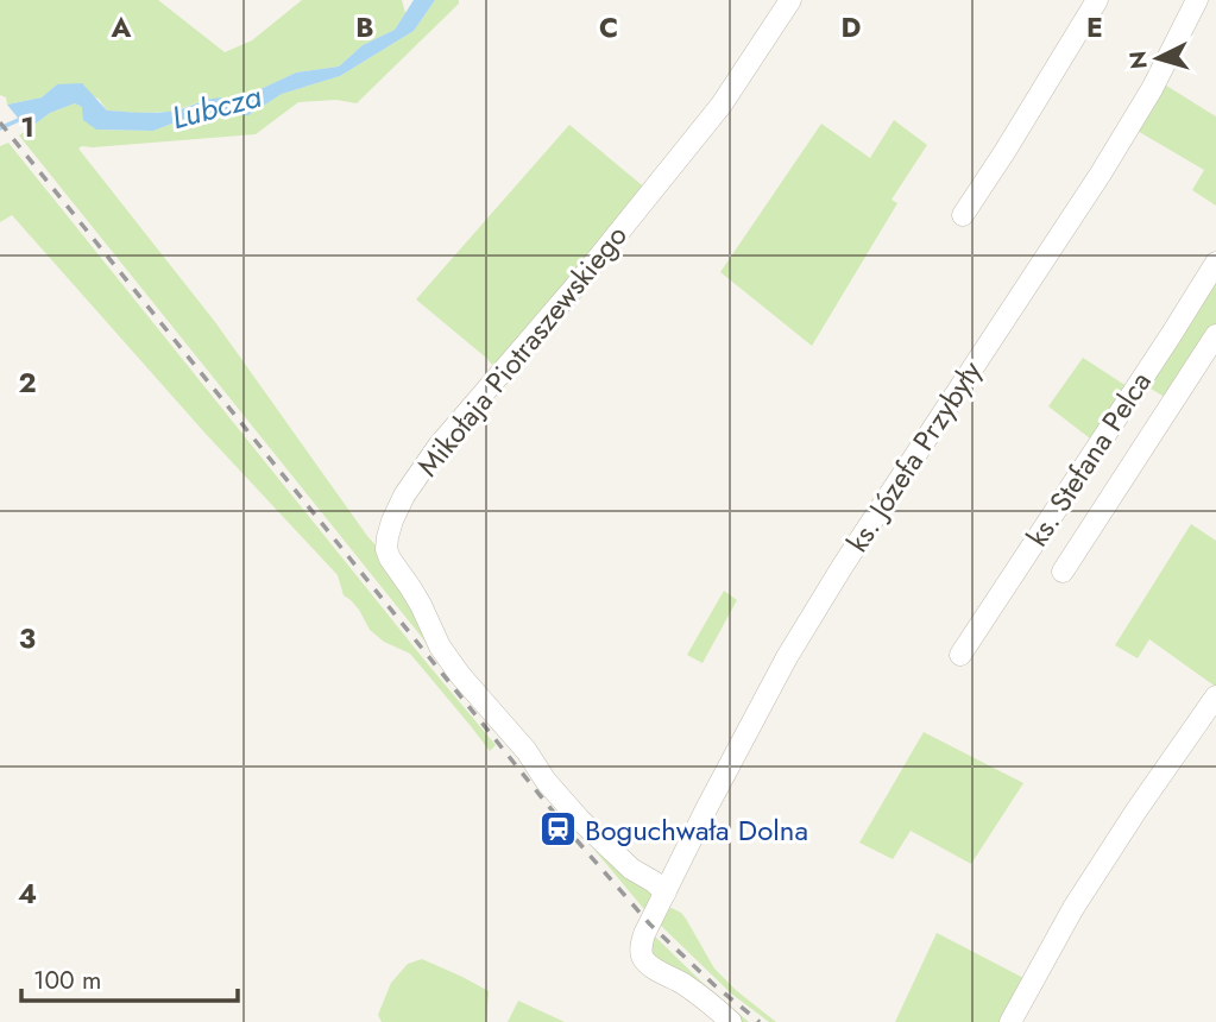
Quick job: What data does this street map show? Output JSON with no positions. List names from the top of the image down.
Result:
{
  "streets": {
    "street": ["Mikołaja Piotraszewskiego", "ks. Józefa Przybyły", "ks. Stefana Pelca"]
  },
  "crossings": [
    ["Mikołaja Piotraszewskiego", "ks. Józefa Przybyły"]
  ],
  "water": ["Lubcza"],
  "places": {
    "station": ["Boguchwała Dolna"]
  },
  "scale_bar": "100 m",
  "north": "left",
  "grid": {
    "columns": [
      "A",
      "B",
      "C",
      "D",
      "E"
    ],
    "rows": [
      "1",
      "2",
      "3",
      "4"
    ]
  }
}
